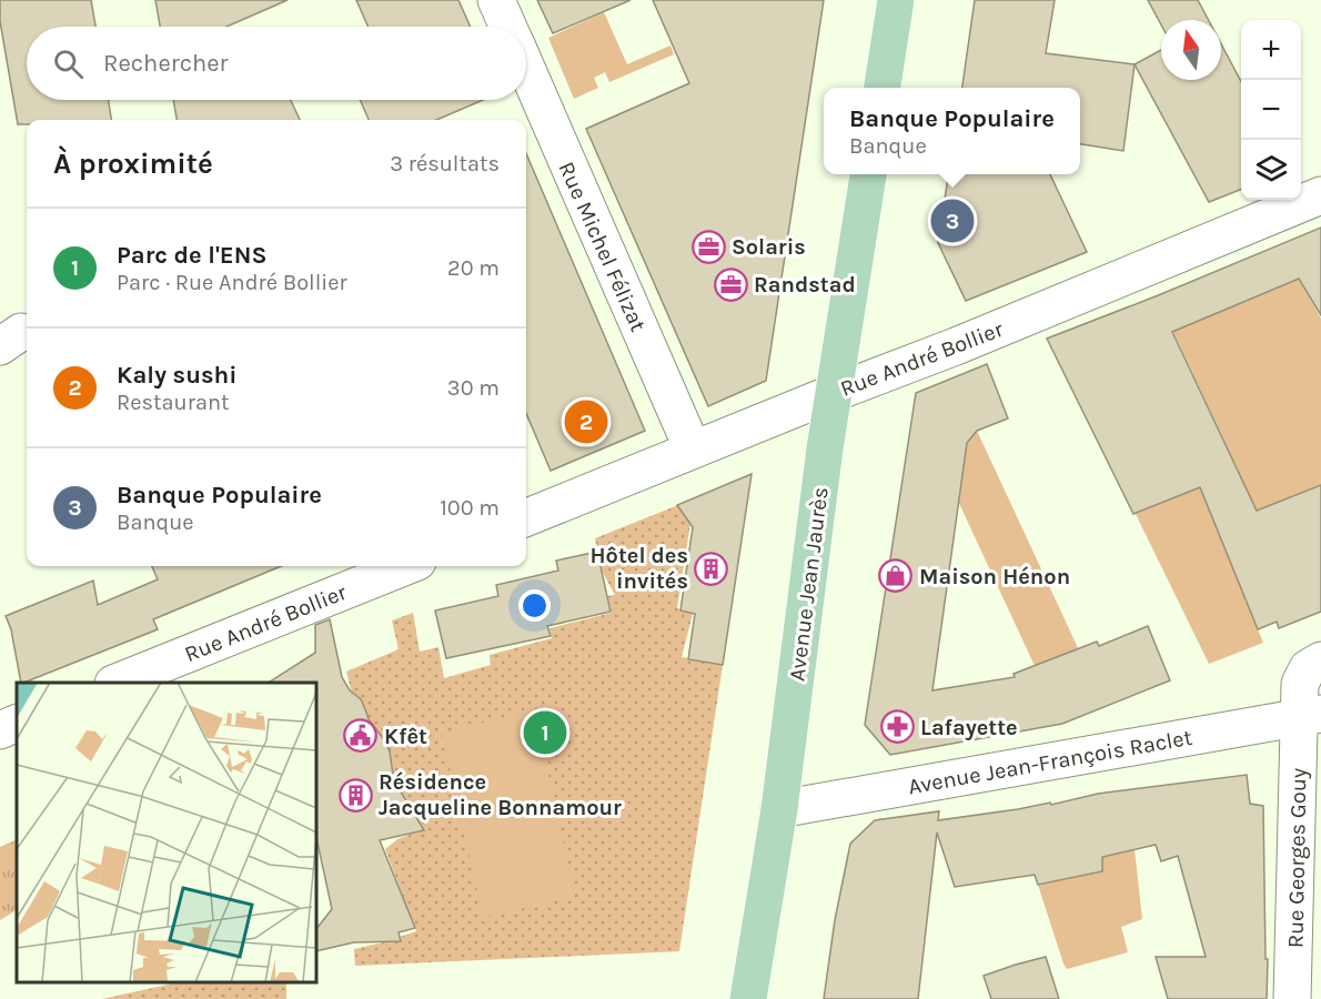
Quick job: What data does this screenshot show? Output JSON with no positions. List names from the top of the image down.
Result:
{
  "streets": {
    "main road": ["Avenue Jean Jaurès"],
    "street": [
      "Rue Michel Félizat",
      "Rue André Bollier",
      "Avenue Jean-François Raclet",
      "Rue Georges Gouy"
    ]
  },
  "crossings": [
    ["Rue Michel Félizat", "Rue André Bollier"],
    ["Rue André Bollier", "Avenue Jean Jaurès"],
    ["Avenue Jean Jaurès", "Avenue Jean-François Raclet"],
    ["Avenue Jean-François Raclet", "Rue Georges Gouy"]
  ],
  "places": {
    "office": ["Solaris", "Randstad"],
    "building": ["Hôtel des invités", "Résidence Jacqueline Bonnamour"],
    "shop": ["Maison Hénon"],
    "pharmacy": ["Lafayette"],
    "public building": ["Kfêt"]
  },
  "north": "top",
  "page": {
    "map_buttons": ["+", "−"],
    "search": "Rechercher",
    "popup": ["Banque Populaire", "Banque"],
    "heading": ["À proximité", "3 résultats"],
    "pins": ["3", "2", "1"],
    "list": [
      {
        "mark": "1",
        "name": "Parc de l'ENS",
        "note": "Parc · Rue André Bollier",
        "value": "20 m"
      },
      {
        "mark": "2",
        "name": "Kaly sushi",
        "note": "Restaurant",
        "value": "30 m"
      },
      {
        "mark": "3",
        "name": "Banque Populaire",
        "note": "Banque",
        "value": "100 m"
      }
    ]
  }
}
